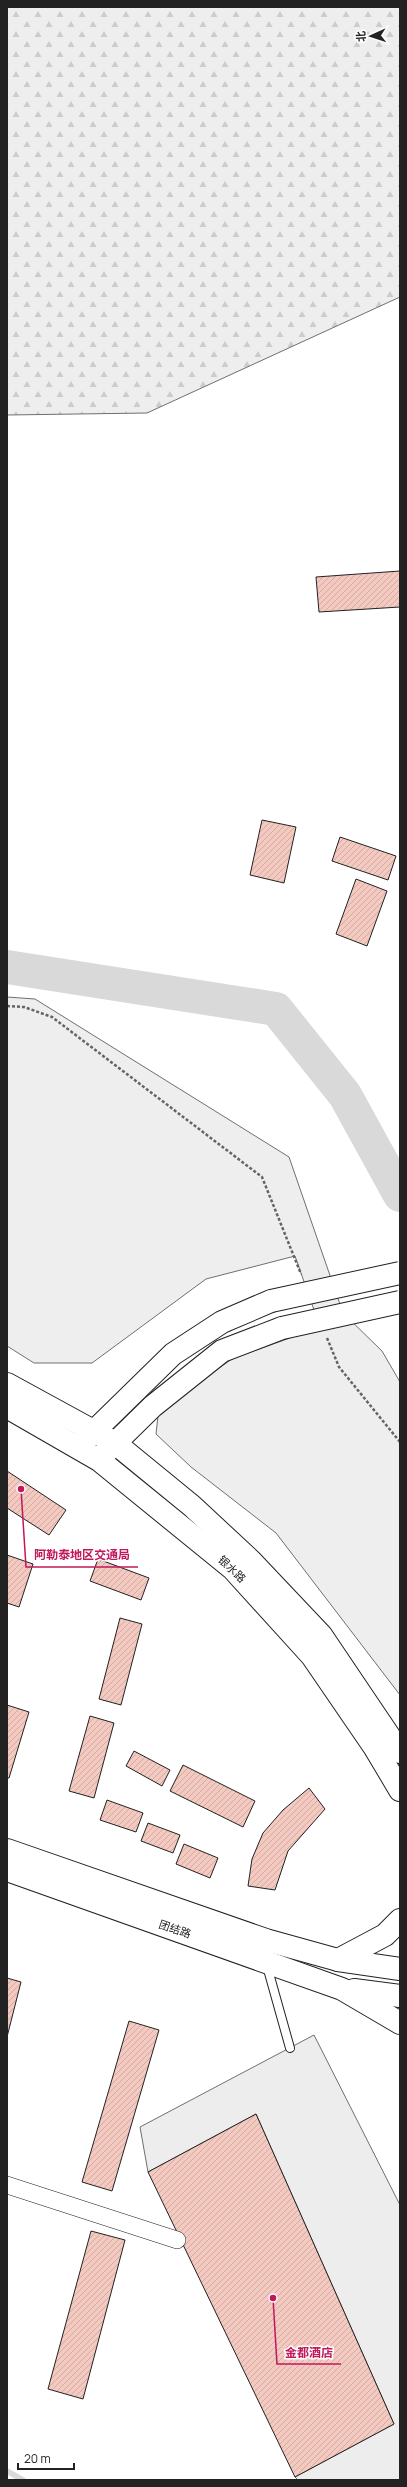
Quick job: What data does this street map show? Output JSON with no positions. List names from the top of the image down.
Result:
{
  "streets": {
    "main road": ["银水路", "团结路"]
  },
  "places": ["阿勒泰地区交通局", "金都酒店"],
  "scale_bar": "20 m",
  "north": "left"
}
